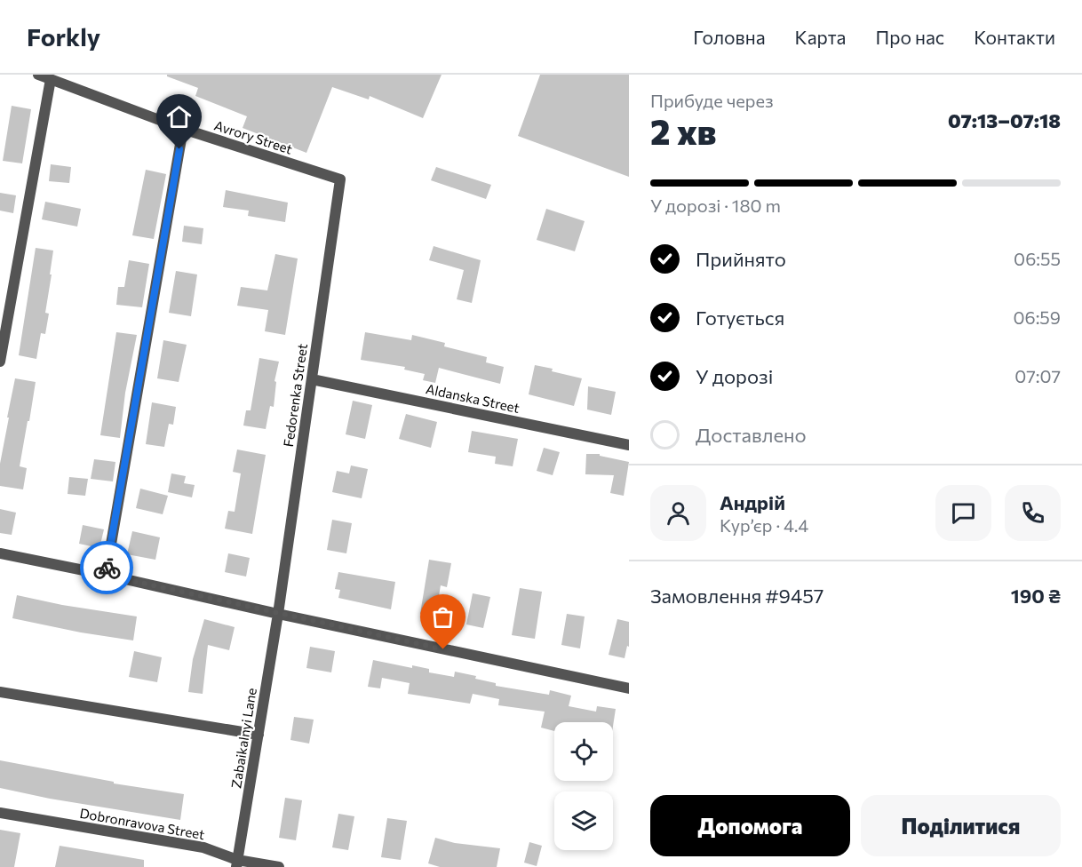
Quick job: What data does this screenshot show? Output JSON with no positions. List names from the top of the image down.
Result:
{
  "streets": {
    "street": [
      "Avrory Street",
      "Fedorenka Street",
      "Aldanska Street",
      "Zabaikalnyi Lane",
      "Dobronravova Street"
    ]
  },
  "crossings": [
    ["Avrory Street", "Fedorenka Street"],
    ["Fedorenka Street", "Aldanska Street"],
    ["Fedorenka Street", "Zabaikalnyi Lane"],
    ["Zabaikalnyi Lane", "Dobronravova Street"]
  ],
  "page": {
    "header": "Forkly",
    "nav": [
      "Головна",
      "Карта",
      "Про нас",
      "Контакти"
    ],
    "heading": ["2 хв", "Прибуде через", "07:13–07:18"],
    "panel": [
      "Андрій",
      "Кур’єр · 4.4",
      "Замовлення #9457",
      "190 ₴"
    ],
    "bar": "У дорозі · 180 m",
    "list": [
      ["Прийнято", "06:55"],
      ["Готується", "06:59"],
      ["У дорозі", "07:07"],
      "Доставлено"
    ],
    "buttons": ["Допомога", "Поділитися"]
  }
}
